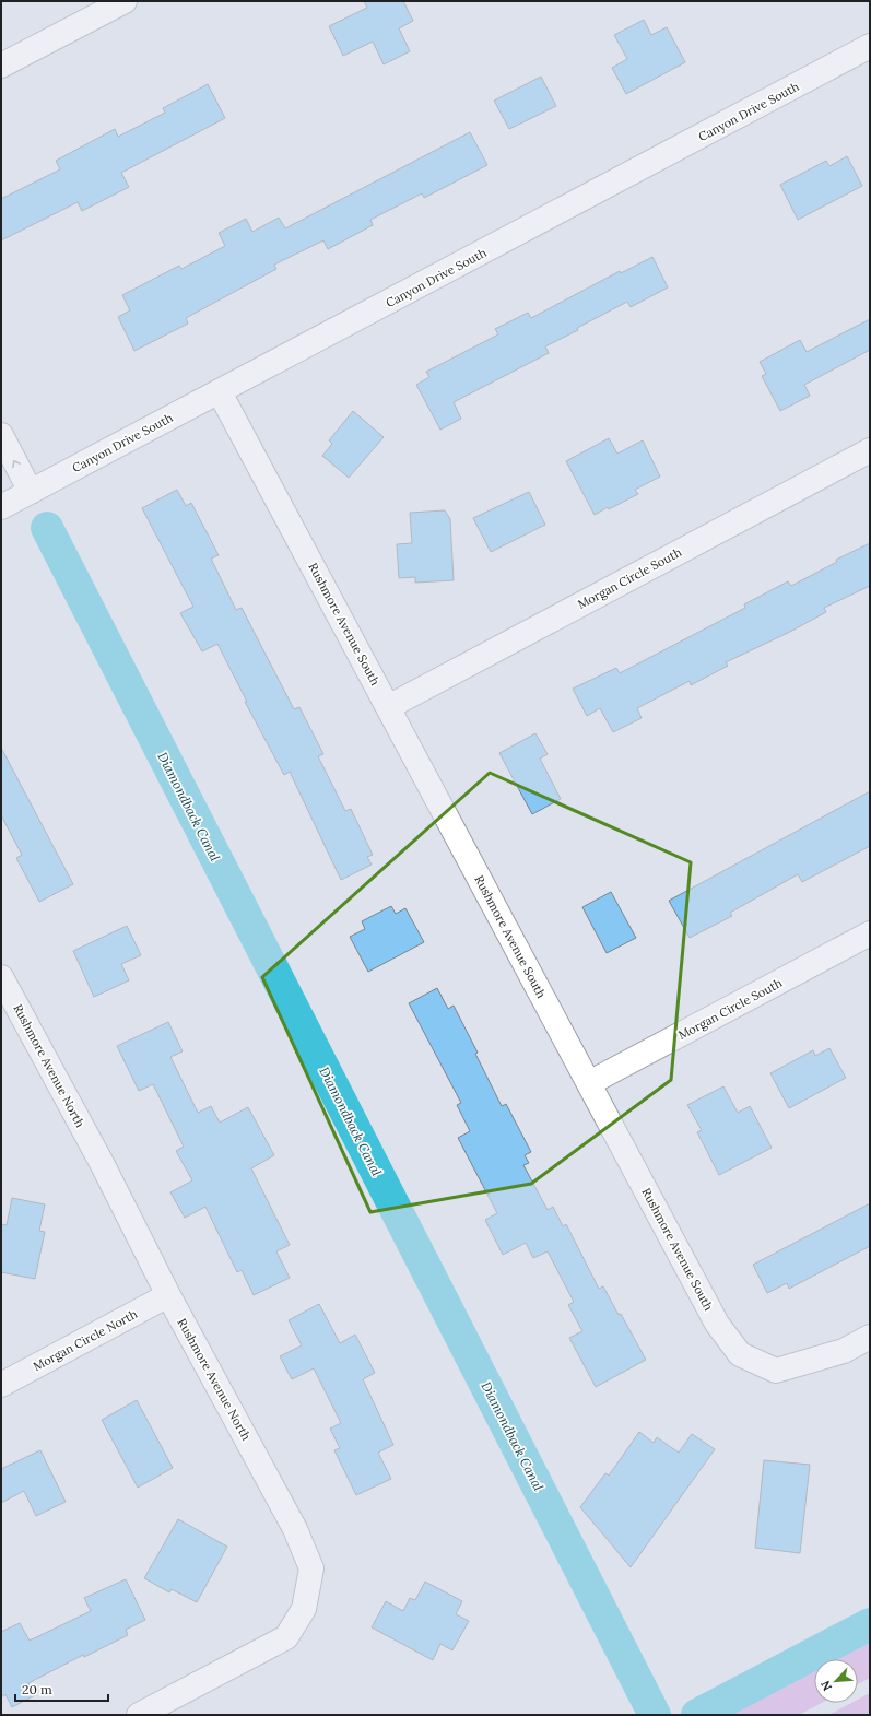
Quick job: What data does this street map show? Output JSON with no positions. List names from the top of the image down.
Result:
{
  "streets": {
    "street": [
      "Canyon Drive South",
      "Morgan Circle South",
      "Rushmore Avenue South",
      "Rushmore Avenue North",
      "Morgan Circle North"
    ]
  },
  "crossings": [
    ["Canyon Drive South", "Rushmore Avenue South"],
    ["Morgan Circle South", "Rushmore Avenue South"],
    ["Rushmore Avenue North", "Morgan Circle North"]
  ],
  "water": ["Diamondback Canal"],
  "scale_bar": "20 m",
  "north": "bottom left"
}
